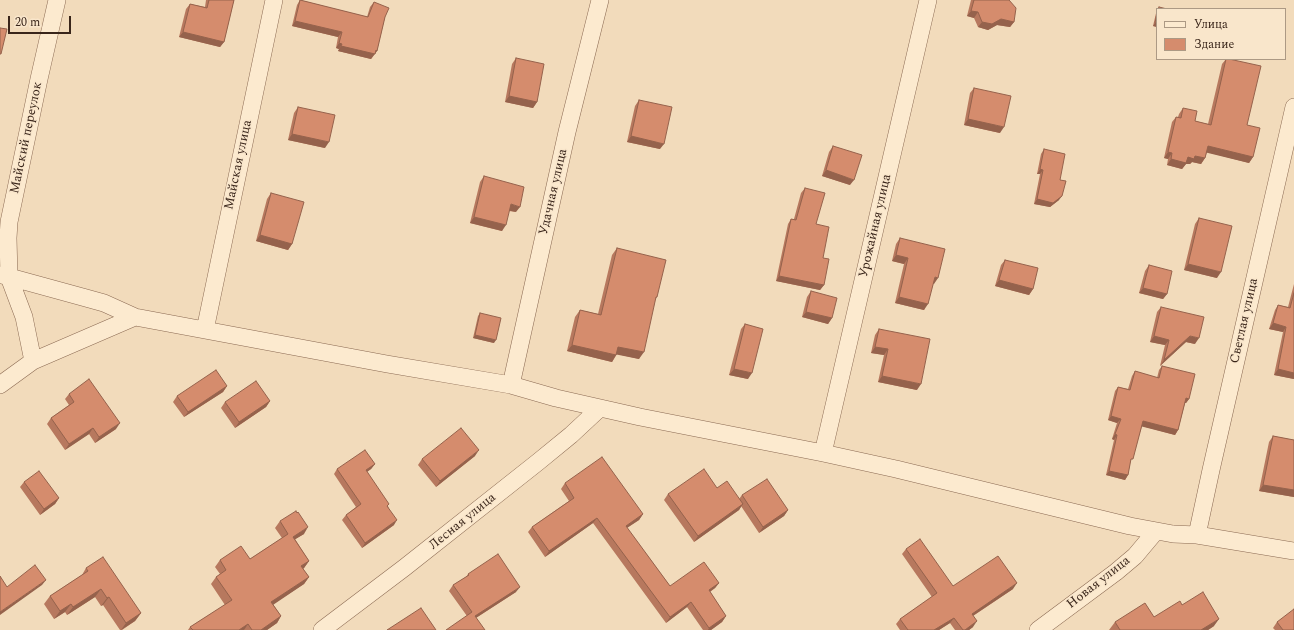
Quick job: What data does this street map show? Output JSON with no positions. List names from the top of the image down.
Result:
{
  "streets": {
    "street": [
      "Майский переулок",
      "Майская улица",
      "Удачная улица",
      "Урожайная улица",
      "Светлая улица",
      "Лесная улица",
      "Новая улица"
    ]
  },
  "legend": ["Улица", "Здание"],
  "scale_bar": "20 m"
}
